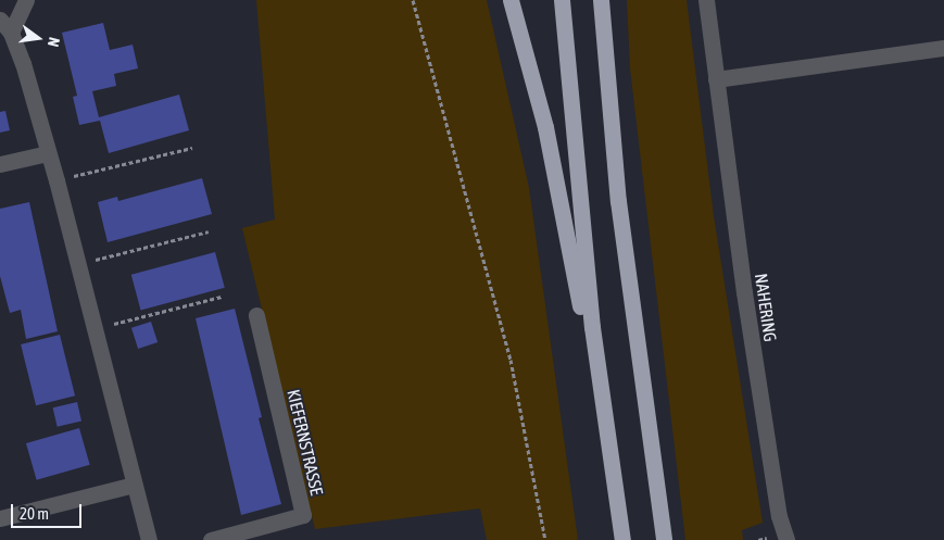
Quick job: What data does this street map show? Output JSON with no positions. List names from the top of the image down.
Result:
{
  "streets": {
    "street": ["NAHERING", "KIEFERNSTRASSE"]
  },
  "scale_bar": "20 m",
  "north": "right"
}
